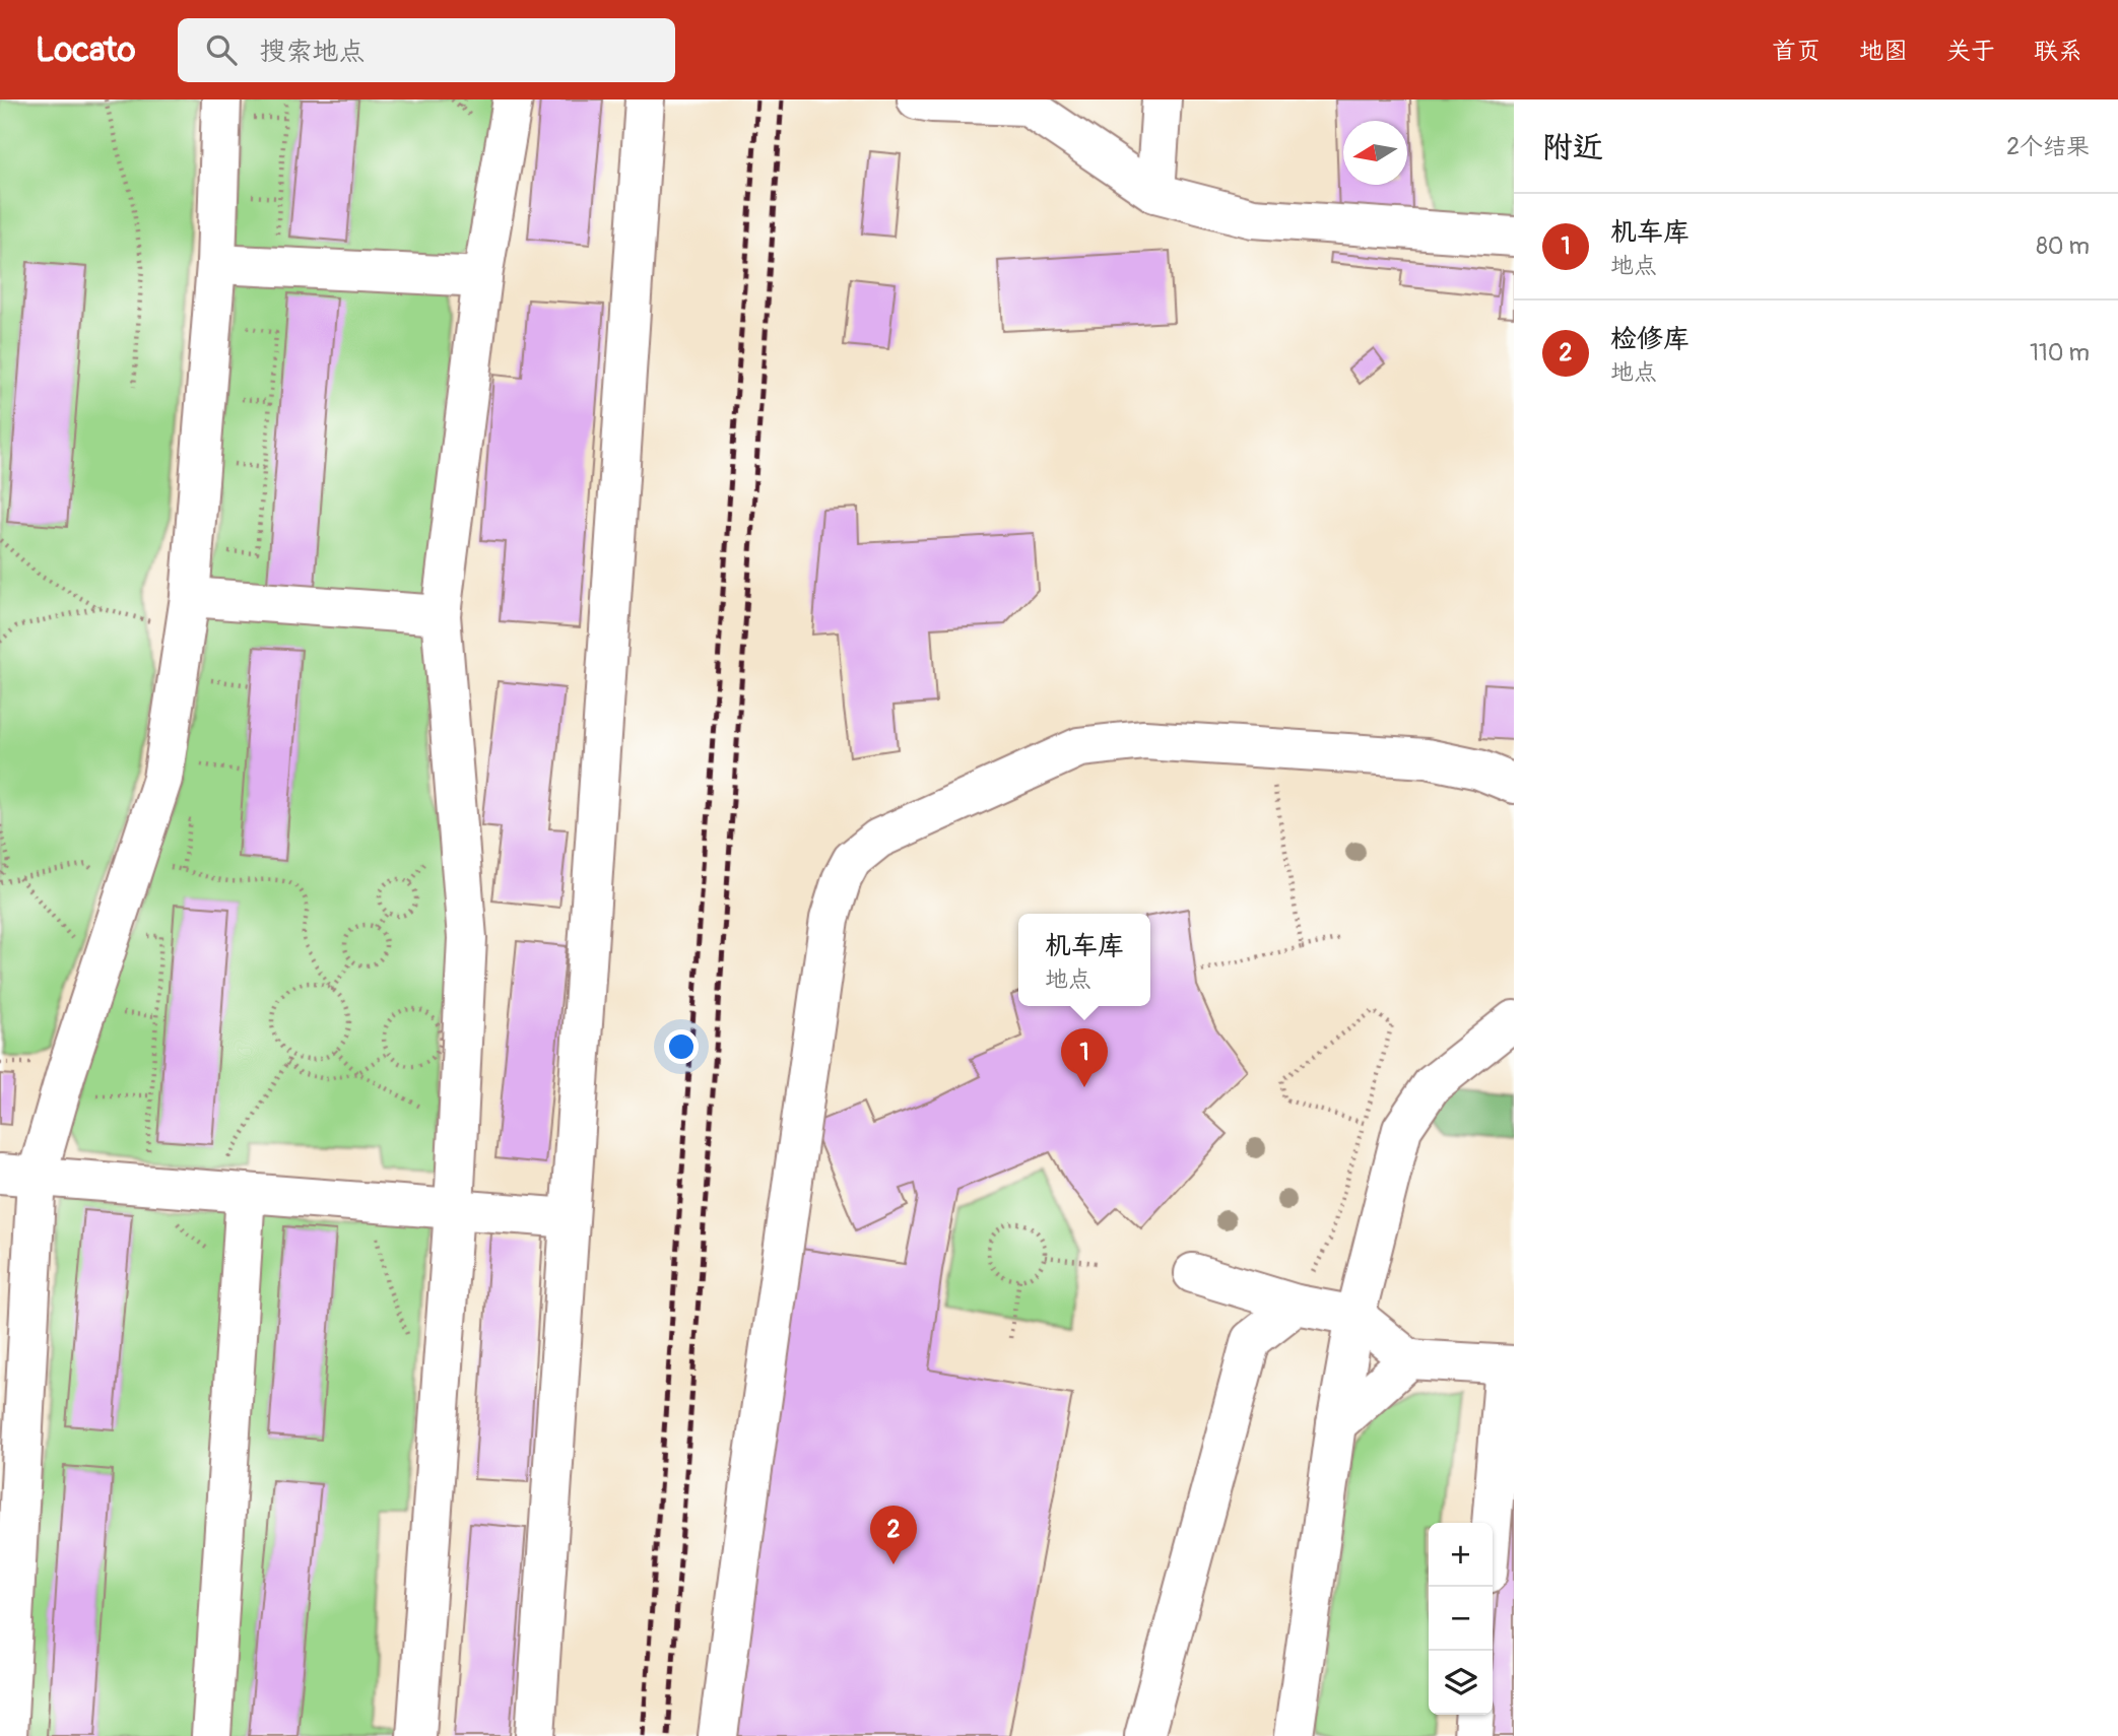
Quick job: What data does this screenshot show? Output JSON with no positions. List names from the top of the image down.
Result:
{
  "north": "left",
  "page": {
    "header": "Locato",
    "search": "搜索地点",
    "nav": [
      "首页",
      "地图",
      "关于",
      "联系"
    ],
    "heading": ["附近", "2个结果"],
    "list": [
      {
        "mark": "1",
        "name": "机车库",
        "note": "地点",
        "value": "80 m"
      },
      {
        "mark": "2",
        "name": "检修库",
        "note": "地点",
        "value": "110 m"
      }
    ],
    "popup": ["机车库", "地点"],
    "pins": ["1", "2"],
    "map_buttons": ["+", "−"]
  }
}
